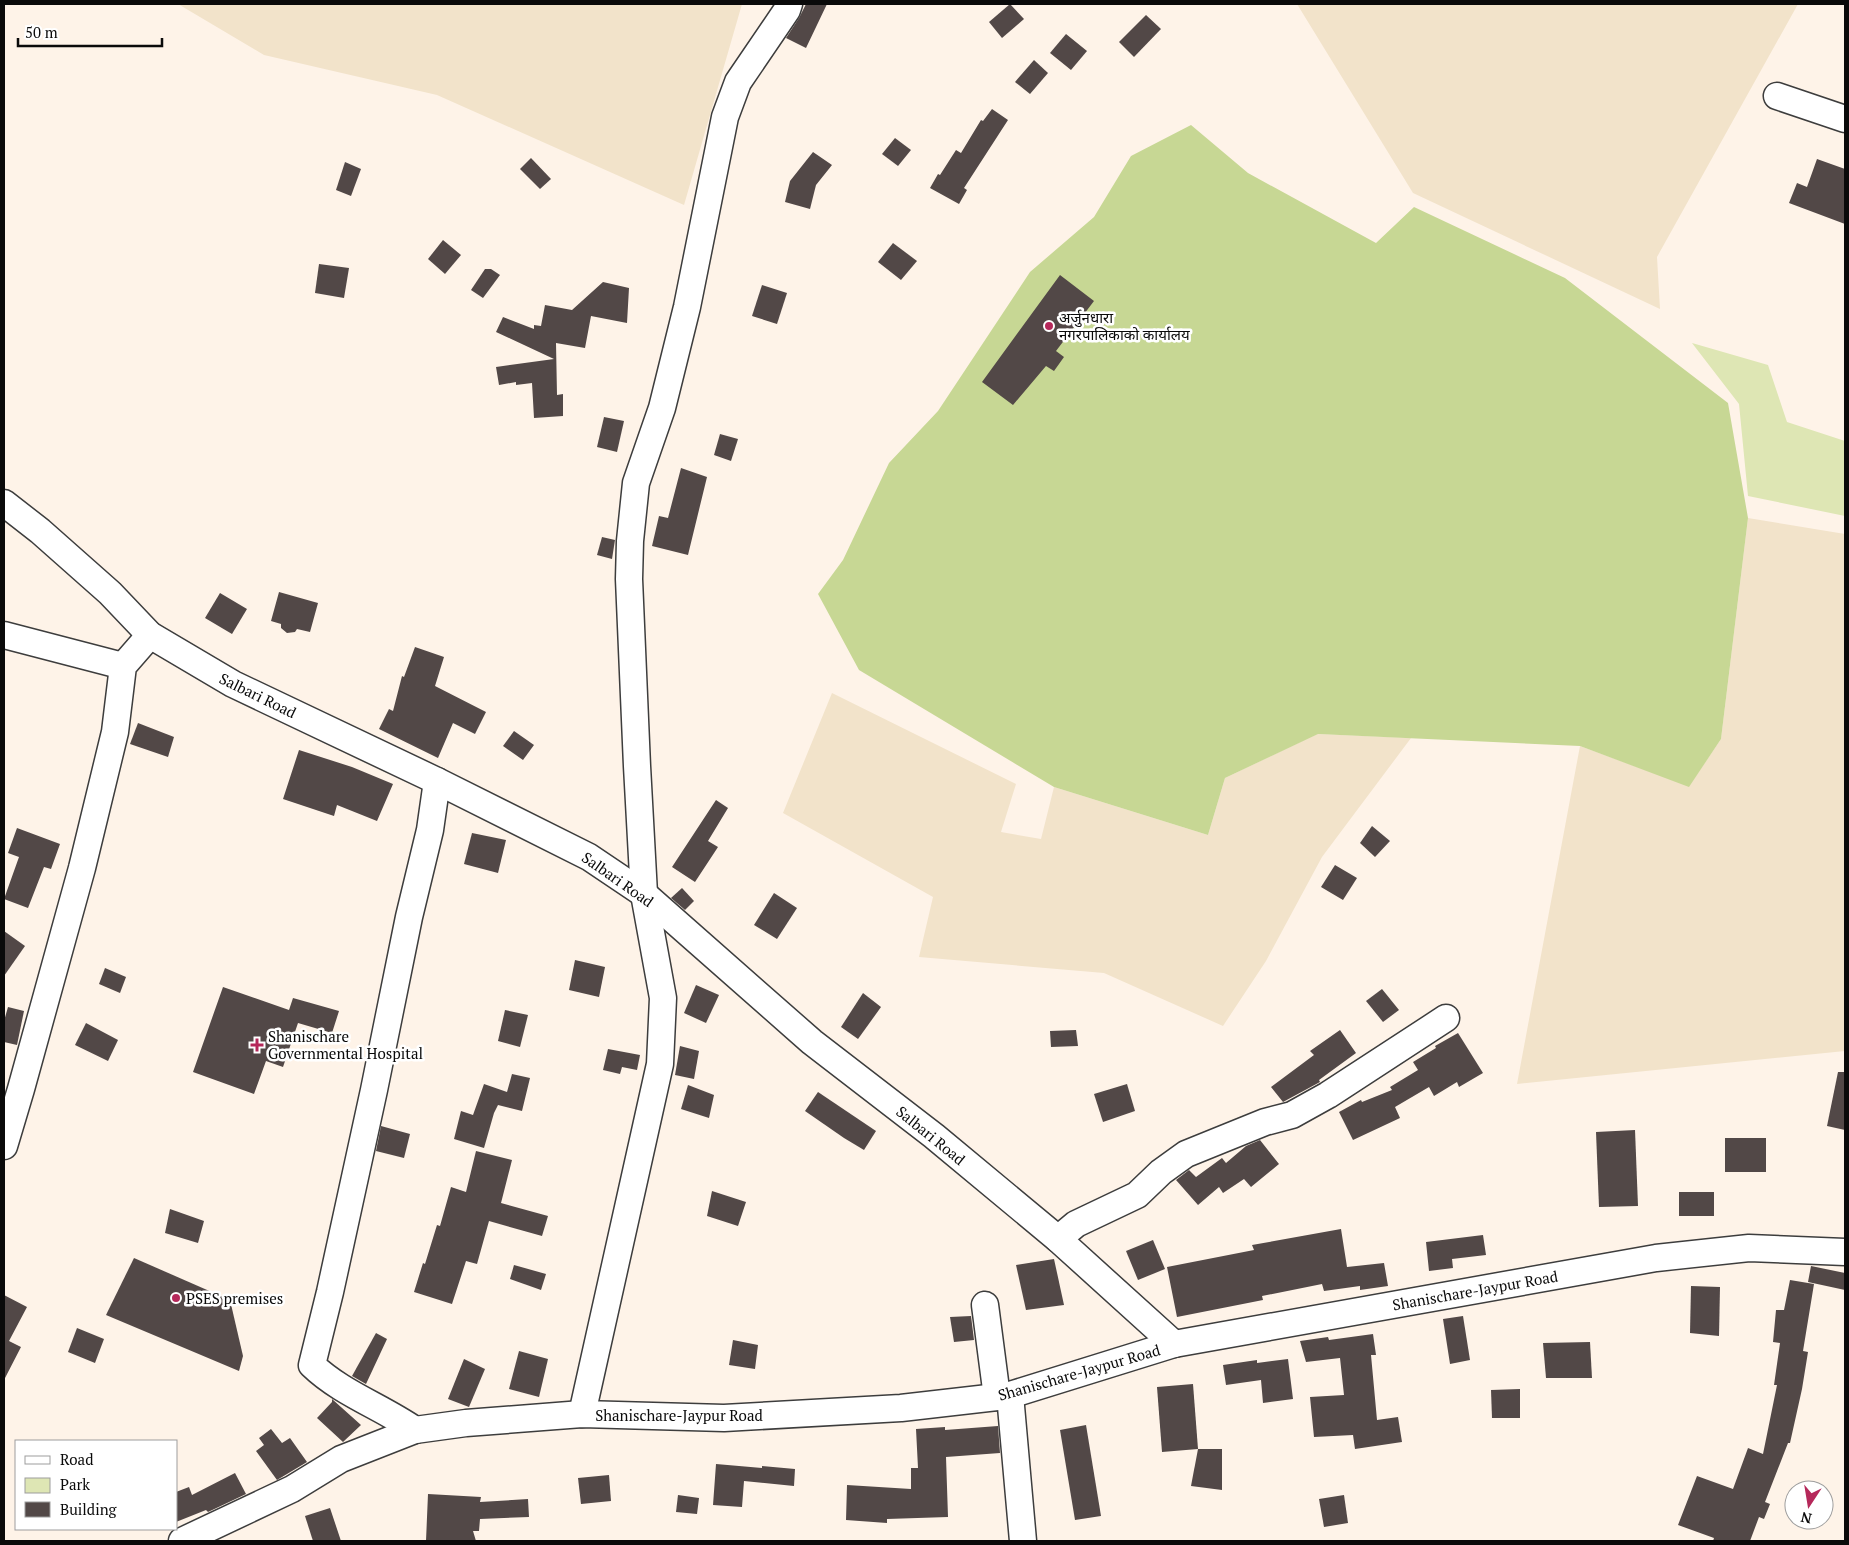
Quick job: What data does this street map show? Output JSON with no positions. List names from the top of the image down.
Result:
{
  "streets": {
    "street": ["Salbari Road", "Shanischare-Jaypur Road"]
  },
  "crossings": [
    ["Salbari Road", "Shanischare-Jaypur Road"]
  ],
  "places": {
    "other": ["अर्जुनधारा नगरपालिकाको कार्यालय", "PSES premises"],
    "health": ["Shanischare Governmental Hospital"]
  },
  "legend": ["Road", "Park", "Building"],
  "scale_bar": "50 m",
  "north": "bottom"
}
